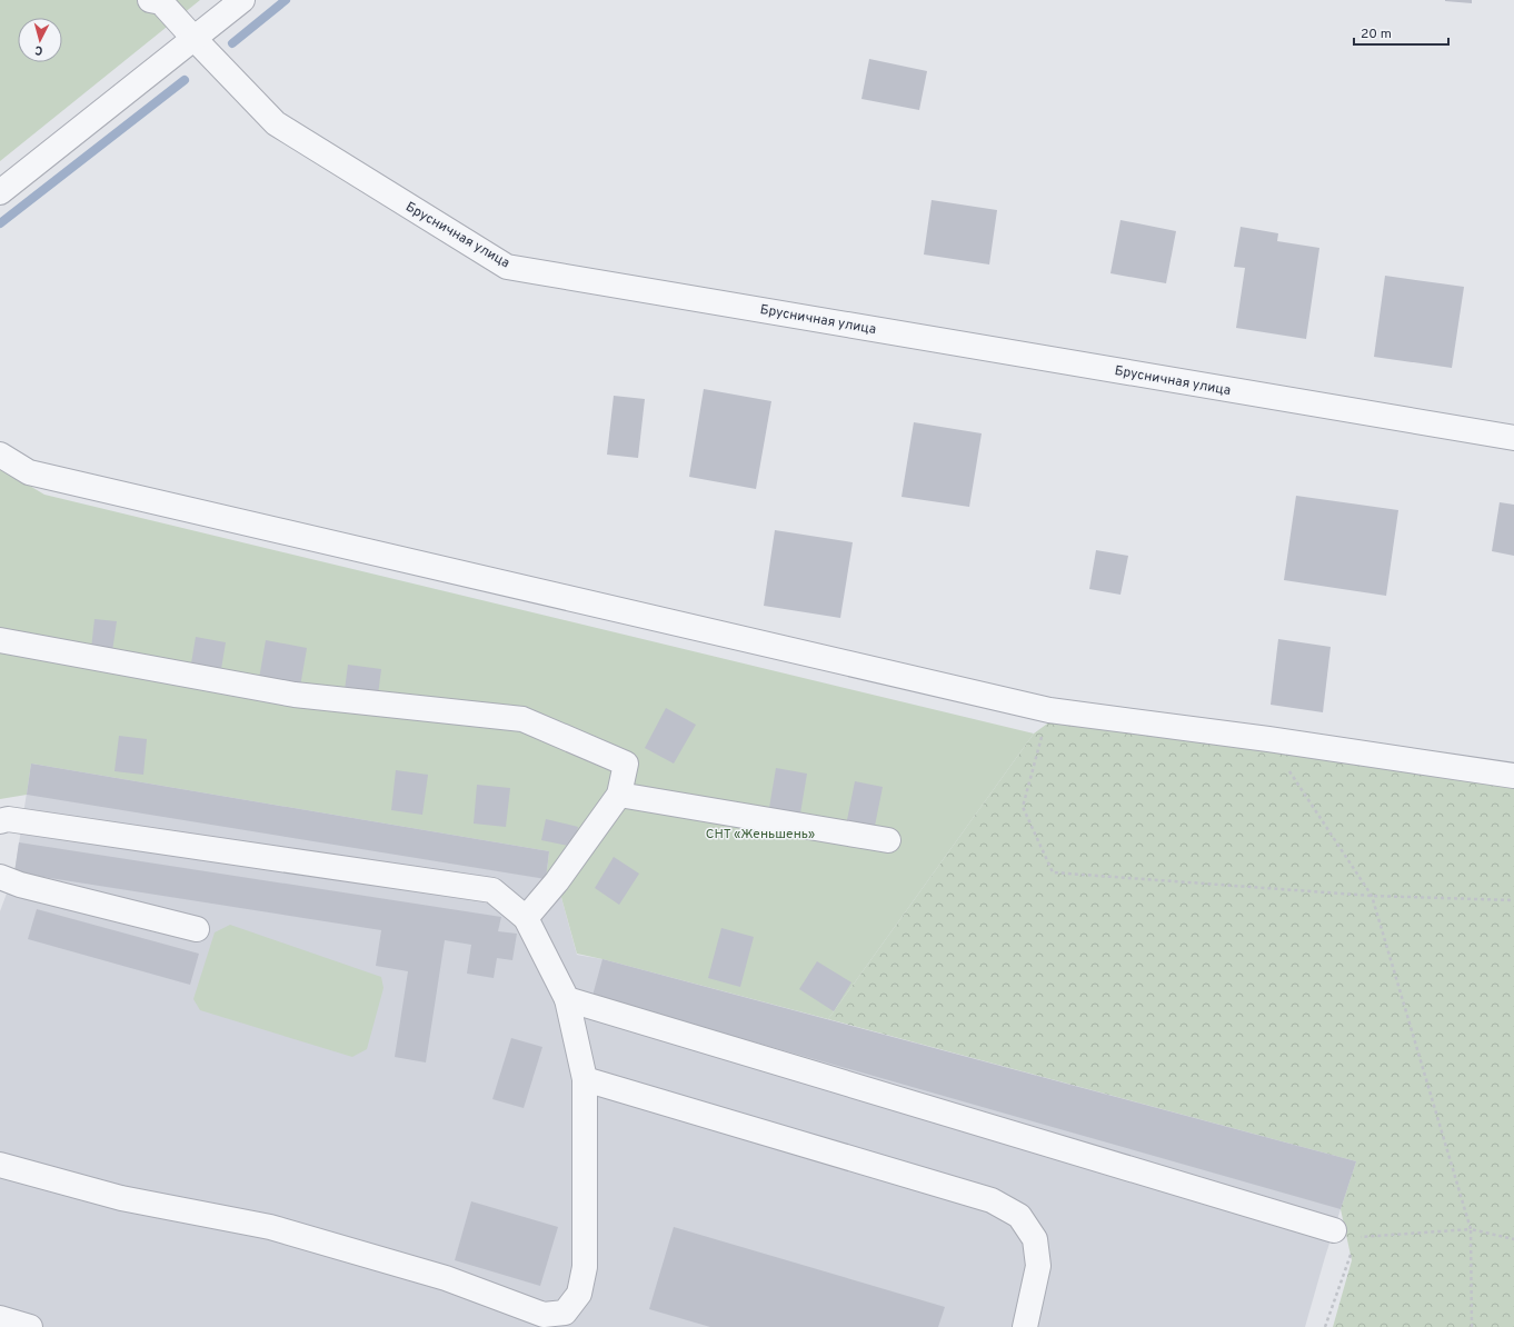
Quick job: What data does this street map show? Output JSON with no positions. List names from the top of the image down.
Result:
{
  "streets": {
    "street": ["Брусничная улица"]
  },
  "parks": ["СНТ «Женьшень»"],
  "scale_bar": "20 m",
  "north": "bottom"
}
